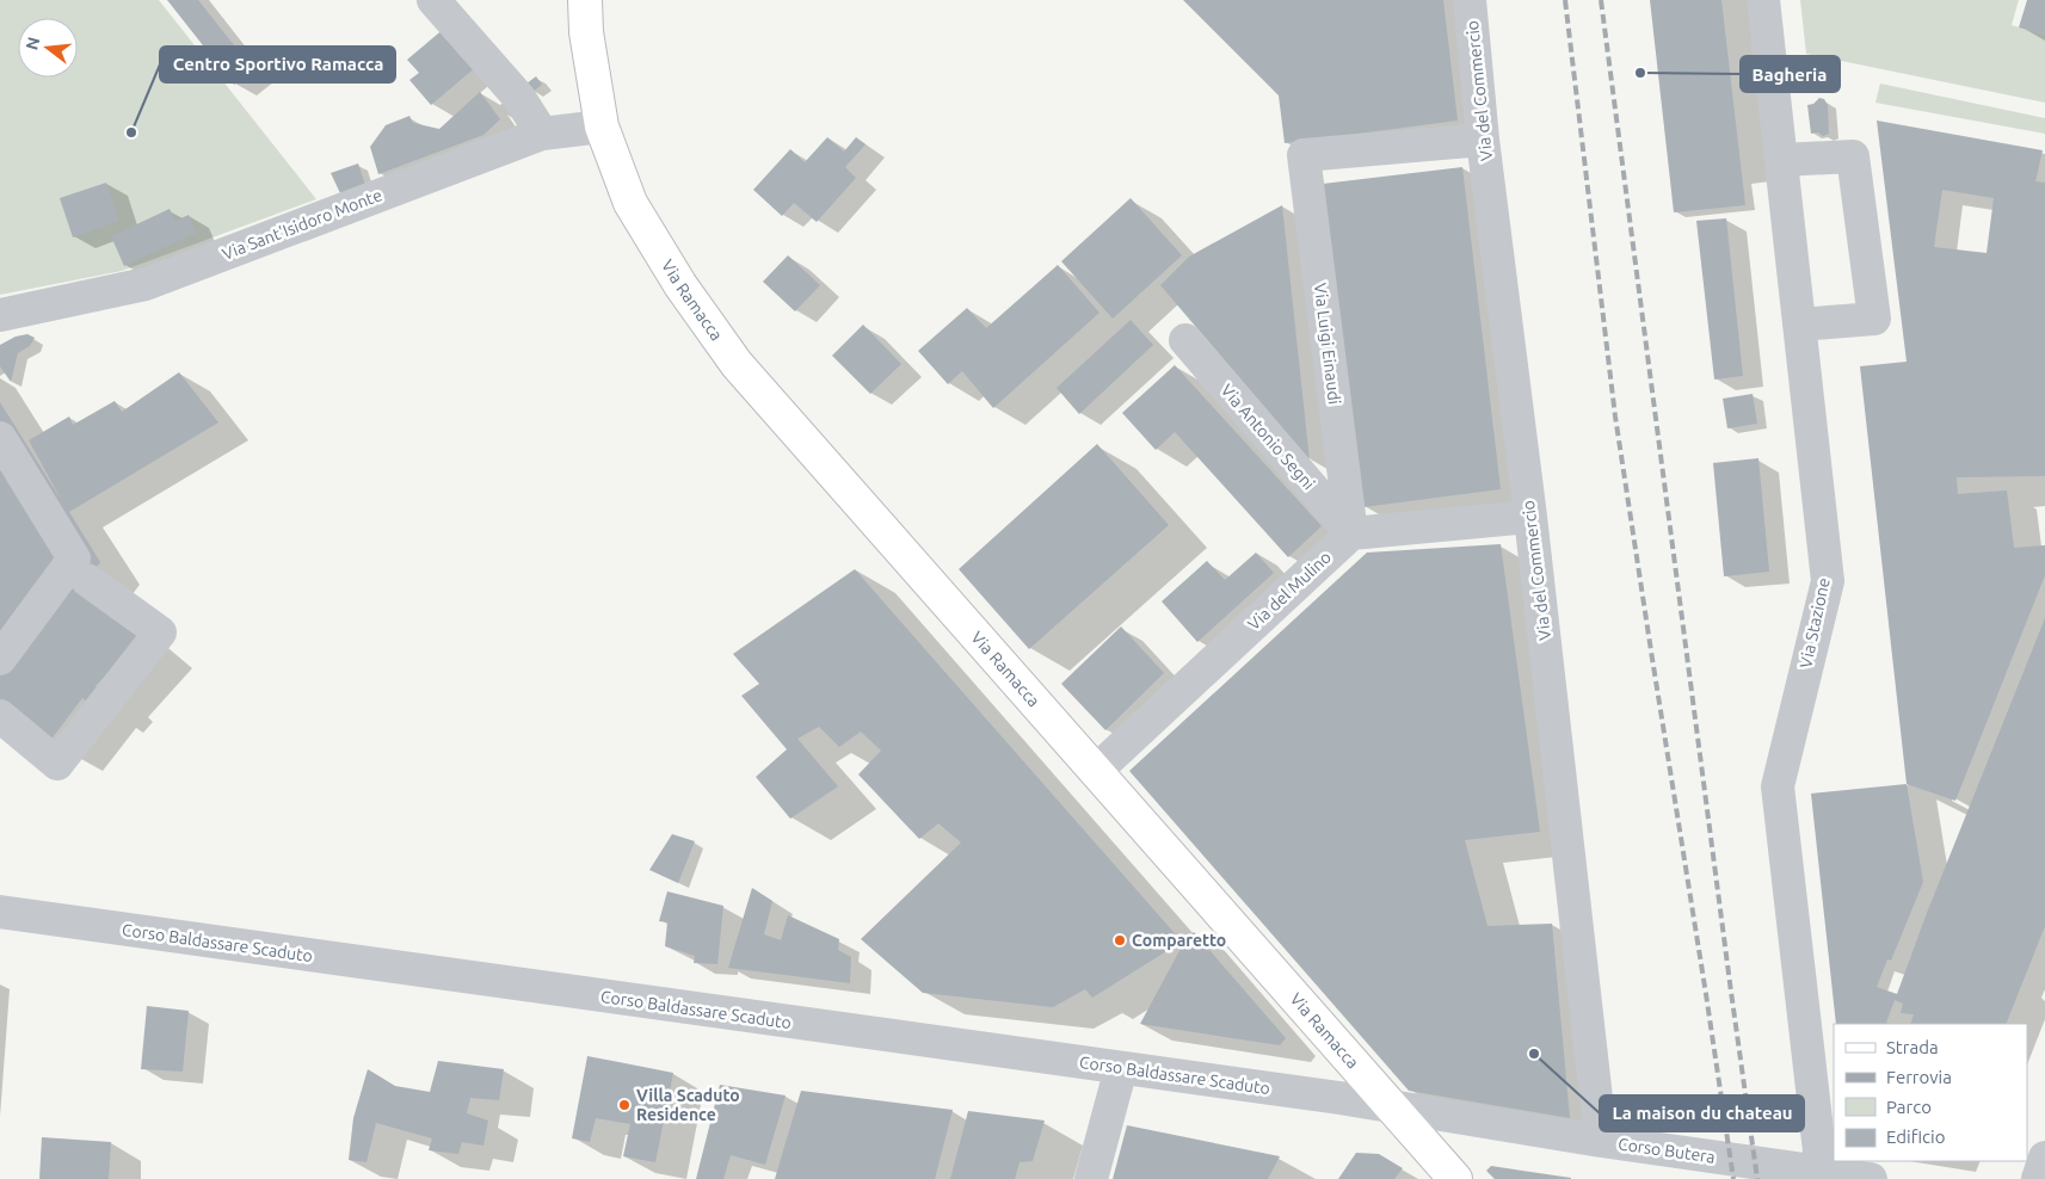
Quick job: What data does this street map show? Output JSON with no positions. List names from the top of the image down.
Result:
{
  "streets": {
    "main road": ["Via Ramacca"],
    "street": [
      "Via del Commercio",
      "Via Sant'Isidoro Monte",
      "Via Luigi Einaudi",
      "Via Antonio Segni",
      "Via del Mulino",
      "Via Stazione",
      "Corso Baldassare Scaduto",
      "Corso Butera"
    ]
  },
  "crossings": [
    ["Via del Commercio", "Via Luigi Einaudi"],
    ["Via del Commercio", "Corso Butera"],
    ["Via Sant'Isidoro Monte", "Via Ramacca"],
    ["Via Ramacca", "Via del Mulino"],
    ["Via Ramacca", "Corso Baldassare Scaduto"],
    ["Via Ramacca", "Corso Butera"],
    ["Via Luigi Einaudi", "Via Antonio Segni"],
    ["Via Luigi Einaudi", "Via del Mulino"],
    ["Via Antonio Segni", "Via del Mulino"],
    ["Via Stazione", "Corso Butera"],
    ["Corso Baldassare Scaduto", "Corso Butera"]
  ],
  "places": [
    "Bagheria",
    "Centro Sportivo Ramacca",
    "Comparetto",
    "La maison du chateau",
    "Villa Scaduto Residence"
  ],
  "legend": [
    "Strada",
    "Ferrovia",
    "Parco",
    "Edificio"
  ],
  "north": "left"
}
